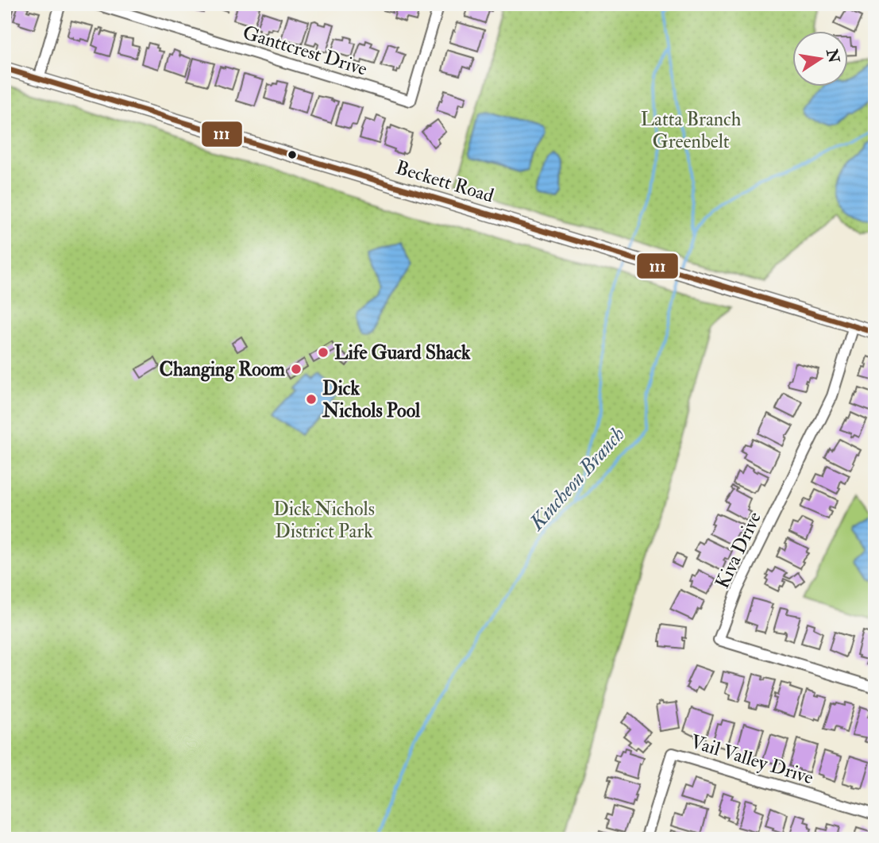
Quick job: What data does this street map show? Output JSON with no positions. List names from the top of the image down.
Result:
{
  "streets": {
    "street": [
      "Ganttcrest Drive",
      "Beckett Road",
      "Kiva Drive",
      "Vail Valley Drive"
    ]
  },
  "crossings": [
    ["Beckett Road", "Kiva Drive"]
  ],
  "water": ["Kincheon Branch"],
  "parks": ["Latta Branch Greenbelt", "Dick Nichols District Park"],
  "places": ["Life Guard Shack", "Changing Room", "Dick Nichols Pool"],
  "lines": ["transit line 111"],
  "north": "right"
}
